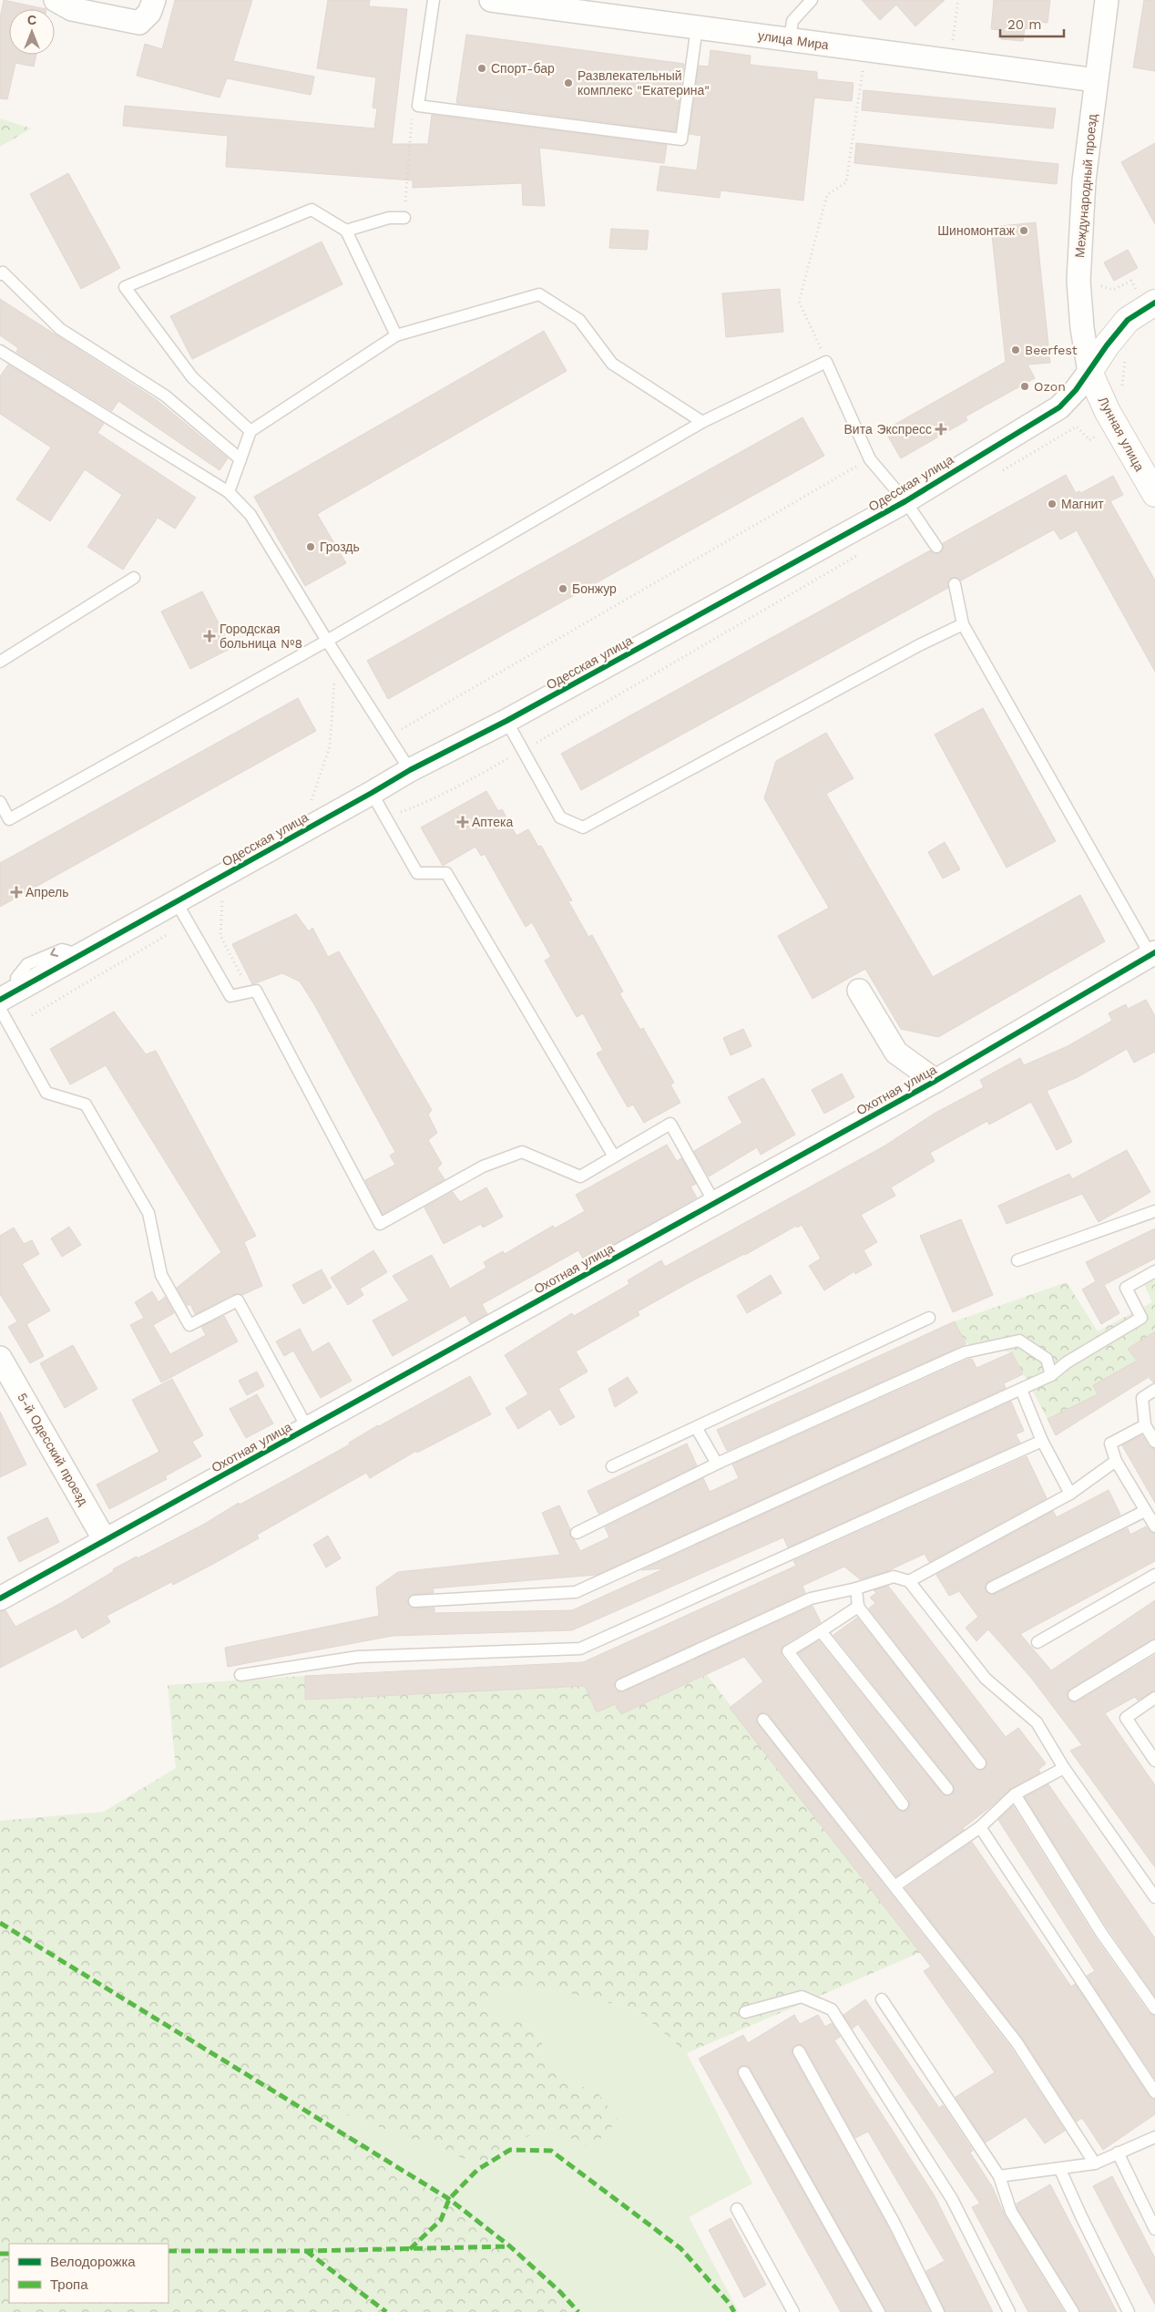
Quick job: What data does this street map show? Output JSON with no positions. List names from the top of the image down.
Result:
{
  "streets": {
    "street": [
      "улица Мира",
      "Международный проезд",
      "Лунная улица",
      "Одесская улица",
      "Охотная улица",
      "5-й Одесский проезд"
    ]
  },
  "crossings": [
    ["улица Мира", "Международный проезд"],
    ["Международный проезд", "Лунная улица"],
    ["Международный проезд", "Одесская улица"],
    ["Лунная улица", "Одесская улица"],
    ["Охотная улица", "5-й Одесский проезд"]
  ],
  "places": {
    "other": [
      "Спорт-бар",
      "Развлекательный комплекс \"Екатерина\"",
      "Шиномонтаж",
      "Beerfest",
      "Ozon",
      "Магнит",
      "Гроздь",
      "Бонжур"
    ],
    "health": [
      "Вита Экспресс",
      "Городская больница №8",
      "Аптека",
      "Апрель"
    ]
  },
  "legend": ["Велодорожка", "Тропа"],
  "scale_bar": "20 m",
  "north": "top"
}
